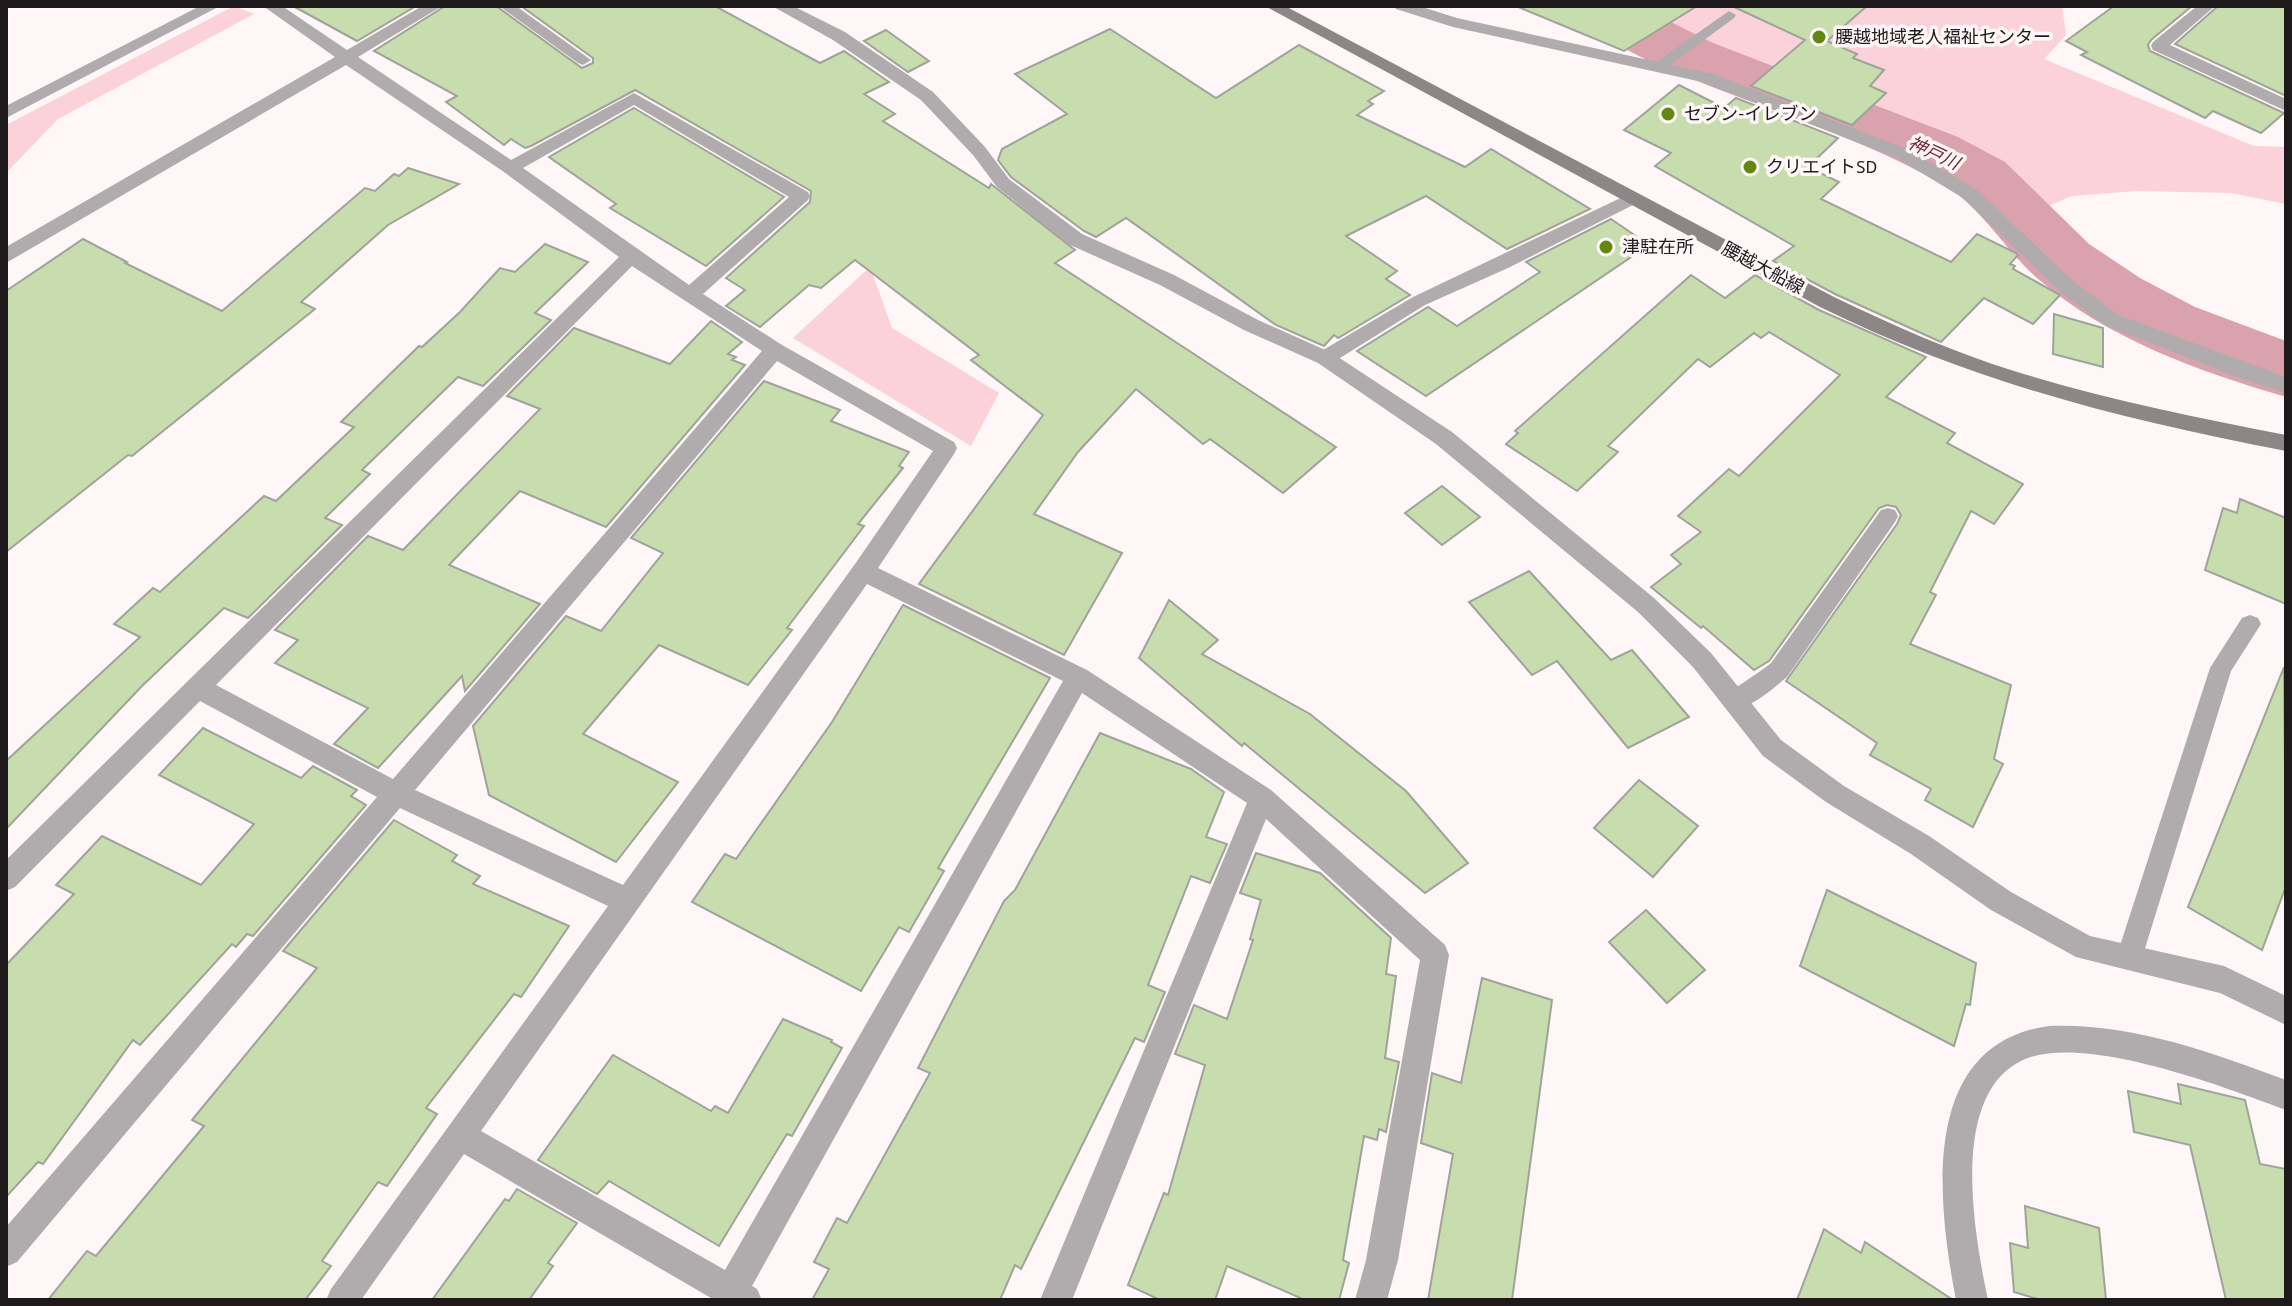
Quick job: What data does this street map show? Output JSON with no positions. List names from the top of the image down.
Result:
{
  "streets": {
    "main road": ["腰越大船線"]
  },
  "water": ["神戸川"],
  "places": [
    "腰越地域老人福祉センター",
    "セブン-イレブン",
    "クリエイトSD",
    "津駐在所"
  ]
}
